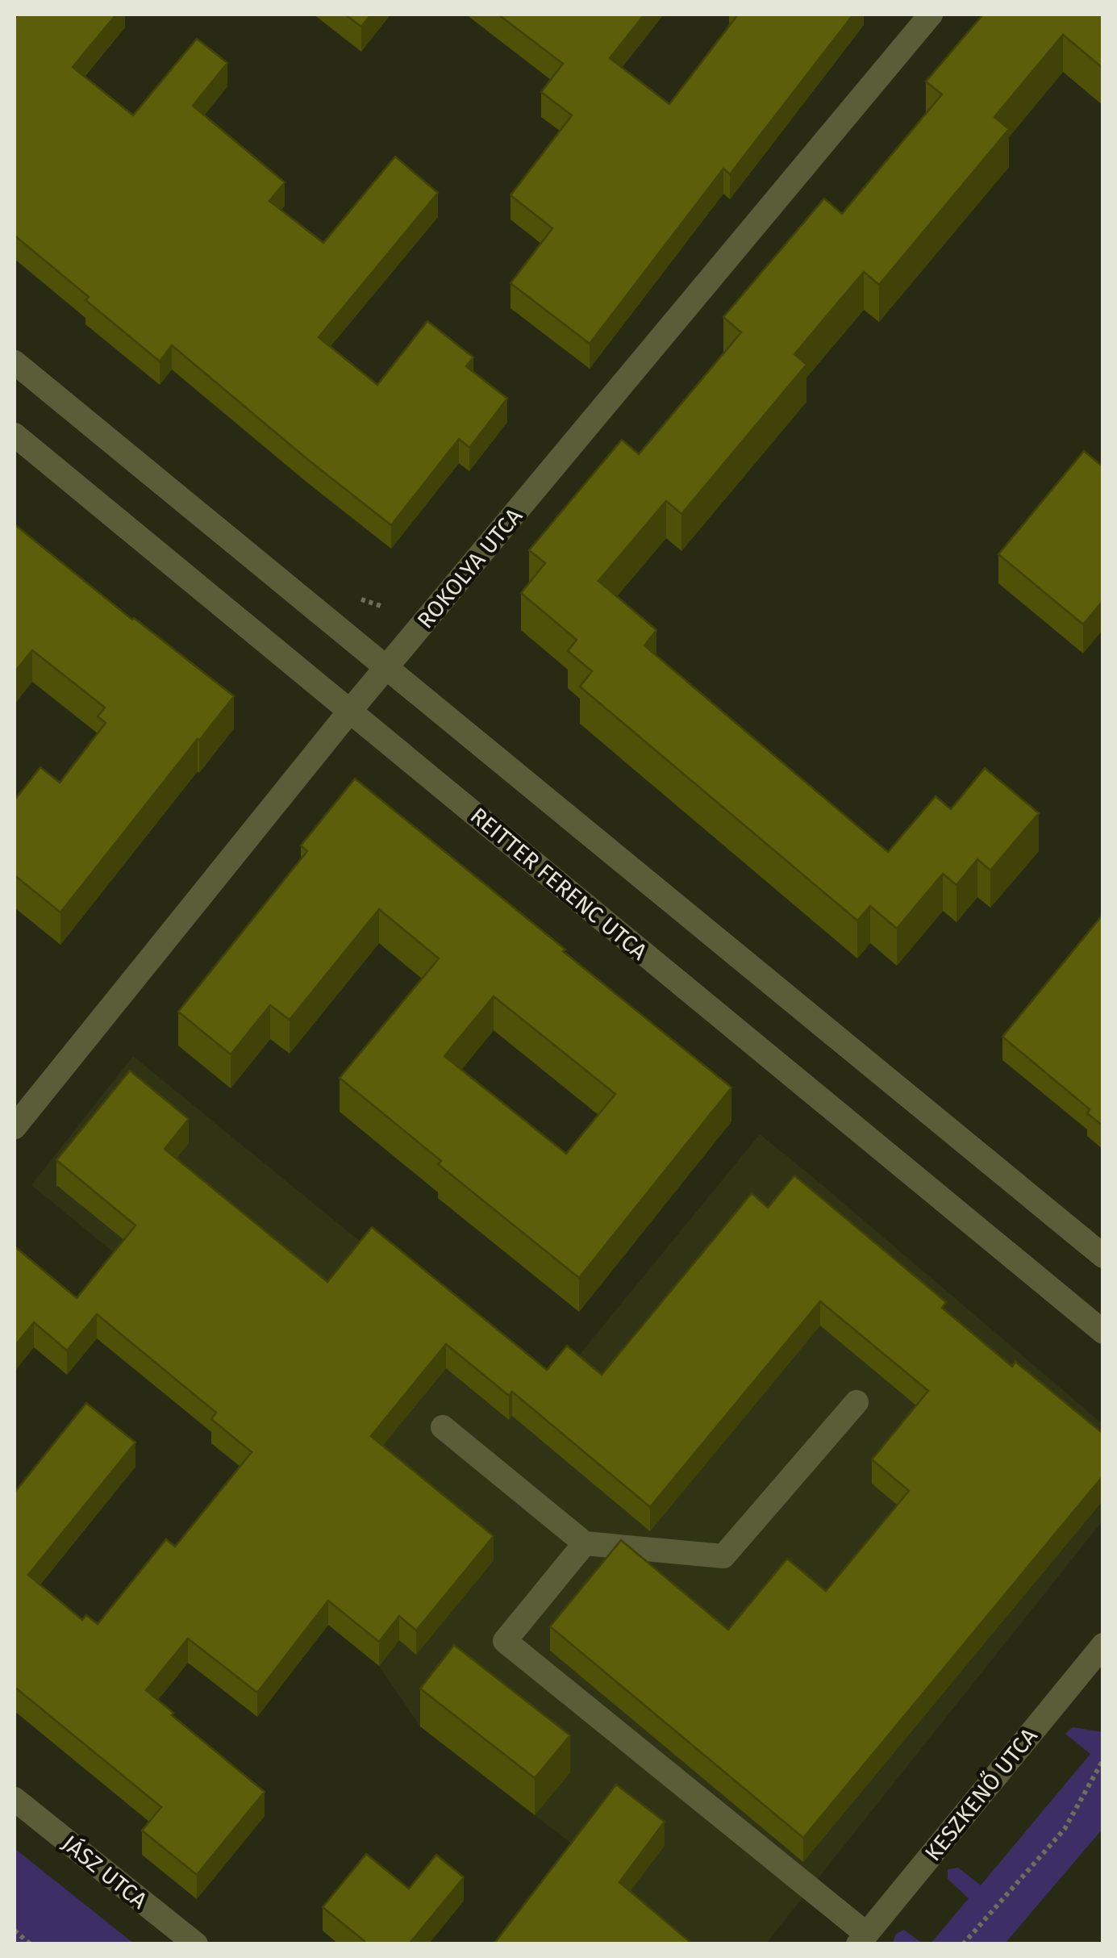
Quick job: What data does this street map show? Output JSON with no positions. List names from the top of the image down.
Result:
{
  "streets": {
    "street": [
      "ROKOLYA UTCA",
      "REITTER FERENC UTCA",
      "KESZKENŐ UTCA",
      "JÁSZ UTCA"
    ]
  },
  "crossings": [
    ["ROKOLYA UTCA", "REITTER FERENC UTCA"]
  ]
}
